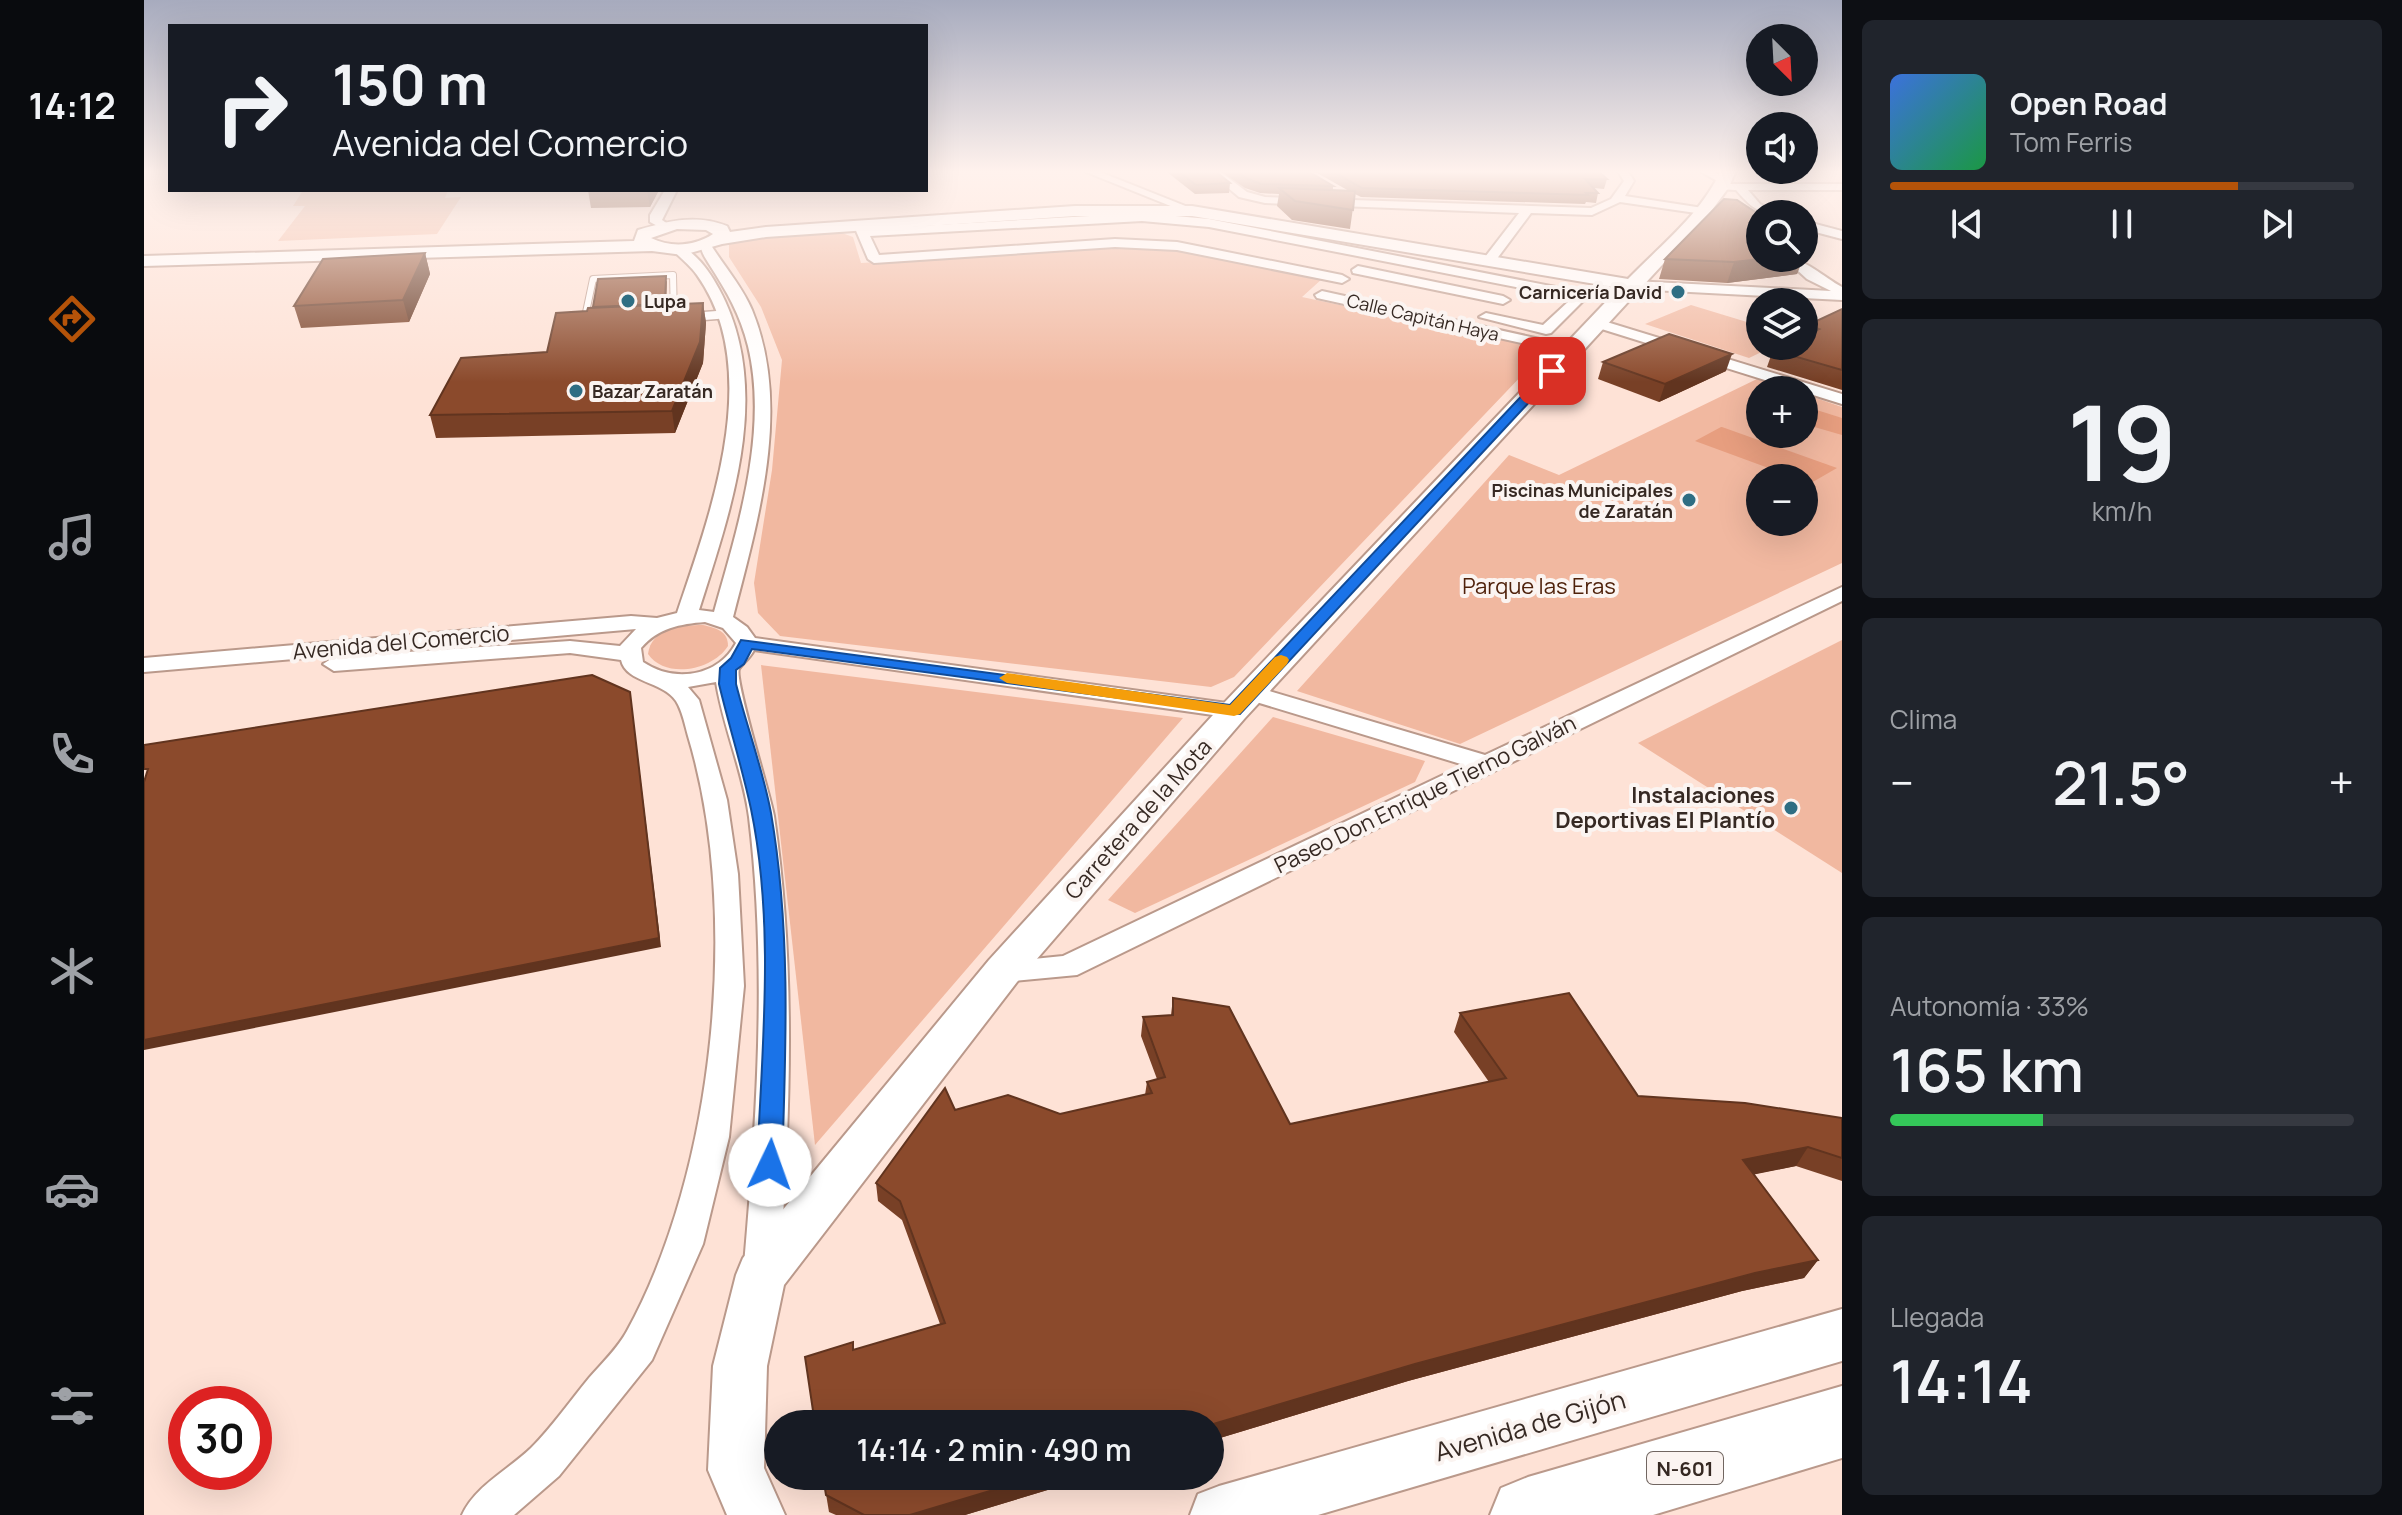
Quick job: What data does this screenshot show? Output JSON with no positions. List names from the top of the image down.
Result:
{
  "streets": {
    "highway": ["N-601"],
    "main road": ["Carretera de la Mota", "Avenida de Gijón"],
    "street": ["Calle Capitán Haya", "Avenida del Comercio", "Paseo Don Enrique Tierno Galván"]
  },
  "crossings": [
    ["Calle Capitán Haya", "Carretera de la Mota"],
    ["Paseo Don Enrique Tierno Galván", "Carretera de la Mota"]
  ],
  "parks": ["Parque las Eras"],
  "places": [
    "Carnicería David",
    "Lupa",
    "Bazar Zaratán",
    "Piscinas Municipales de Zaratán",
    "Instalaciones Deportivas El Plantío"
  ],
  "north": "bottom right",
  "page": {
    "tabs": "14:12",
    "map_buttons": ["+", "−"],
    "turn": ["150 m", "Avenida del Comercio"],
    "song": ["Open Road", "Tom Ferris"],
    "tile": [
      ["19", "km/h"],
      "Clima",
      ["Autonomía · 33%", "165 km"],
      ["Llegada", "14:14"]
    ],
    "heat": ["−", "21.5°", "+"],
    "limit": "30",
    "trip": "14:14 · 2 min · 490 m"
  }
}
